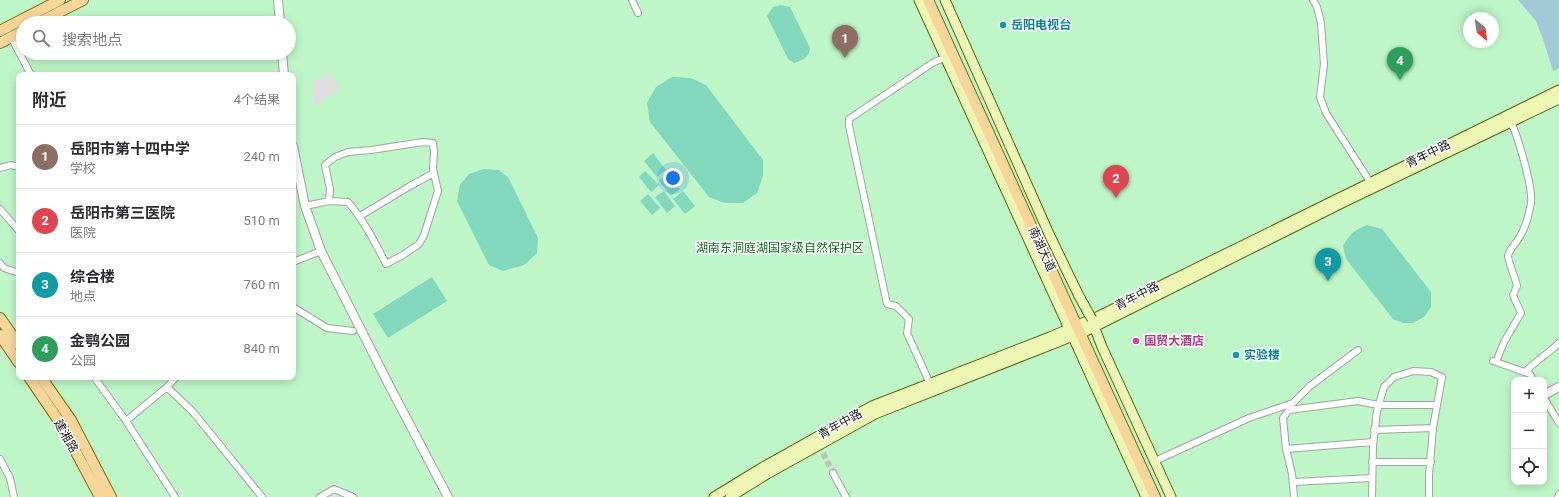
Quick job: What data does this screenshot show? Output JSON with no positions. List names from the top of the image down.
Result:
{
  "streets": {
    "main road": ["青年中路", "南湖大道", "建湘路"]
  },
  "crossings": [
    ["青年中路", "南湖大道"]
  ],
  "parks": ["湖南东洞庭湖国家级自然保护区"],
  "places": ["岳阳电视台", "国贸大酒店", "实验楼"],
  "north": "bottom right",
  "page": {
    "search": "搜索地点",
    "pins": [
      "1",
      "4",
      "2",
      "3"
    ],
    "heading": ["附近", "4个结果"],
    "list": [
      {
        "mark": "1",
        "name": "岳阳市第十四中学",
        "note": "学校",
        "value": "240 m"
      },
      {
        "mark": "2",
        "name": "岳阳市第三医院",
        "note": "医院",
        "value": "510 m"
      },
      {
        "mark": "3",
        "name": "综合楼",
        "note": "地点",
        "value": "760 m"
      },
      {
        "mark": "4",
        "name": "金鹗公园",
        "note": "公园",
        "value": "840 m"
      }
    ],
    "map_buttons": ["+", "−"]
  }
}
